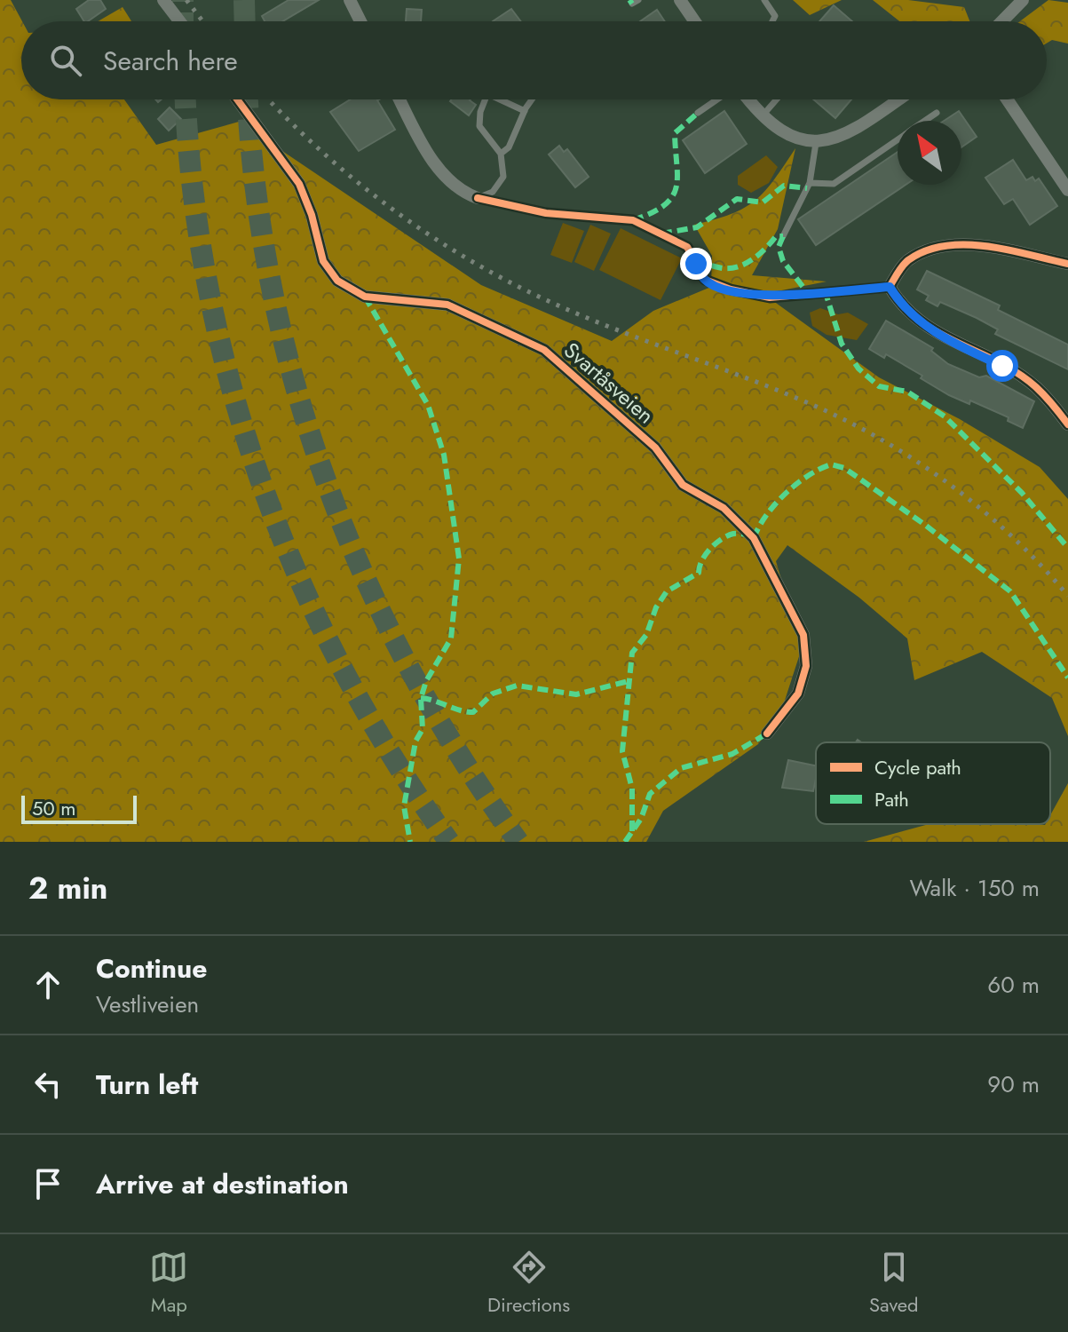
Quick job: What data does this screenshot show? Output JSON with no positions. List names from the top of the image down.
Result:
{
  "streets": {
    "street": ["Svartåsveien"]
  },
  "legend": ["Cycle path", "Path"],
  "scale_bar": "50 m",
  "north": "top left",
  "page": {
    "search": "Search here",
    "scale": "50 m",
    "heading": ["2 min", "Walk · 150 m"],
    "list": [
      ["Continue", "Vestliveien", "60 m"],
      ["Turn left", "90 m"],
      "Arrive at destination"
    ],
    "nav": ["Map", "Directions", "Saved"]
  }
}
